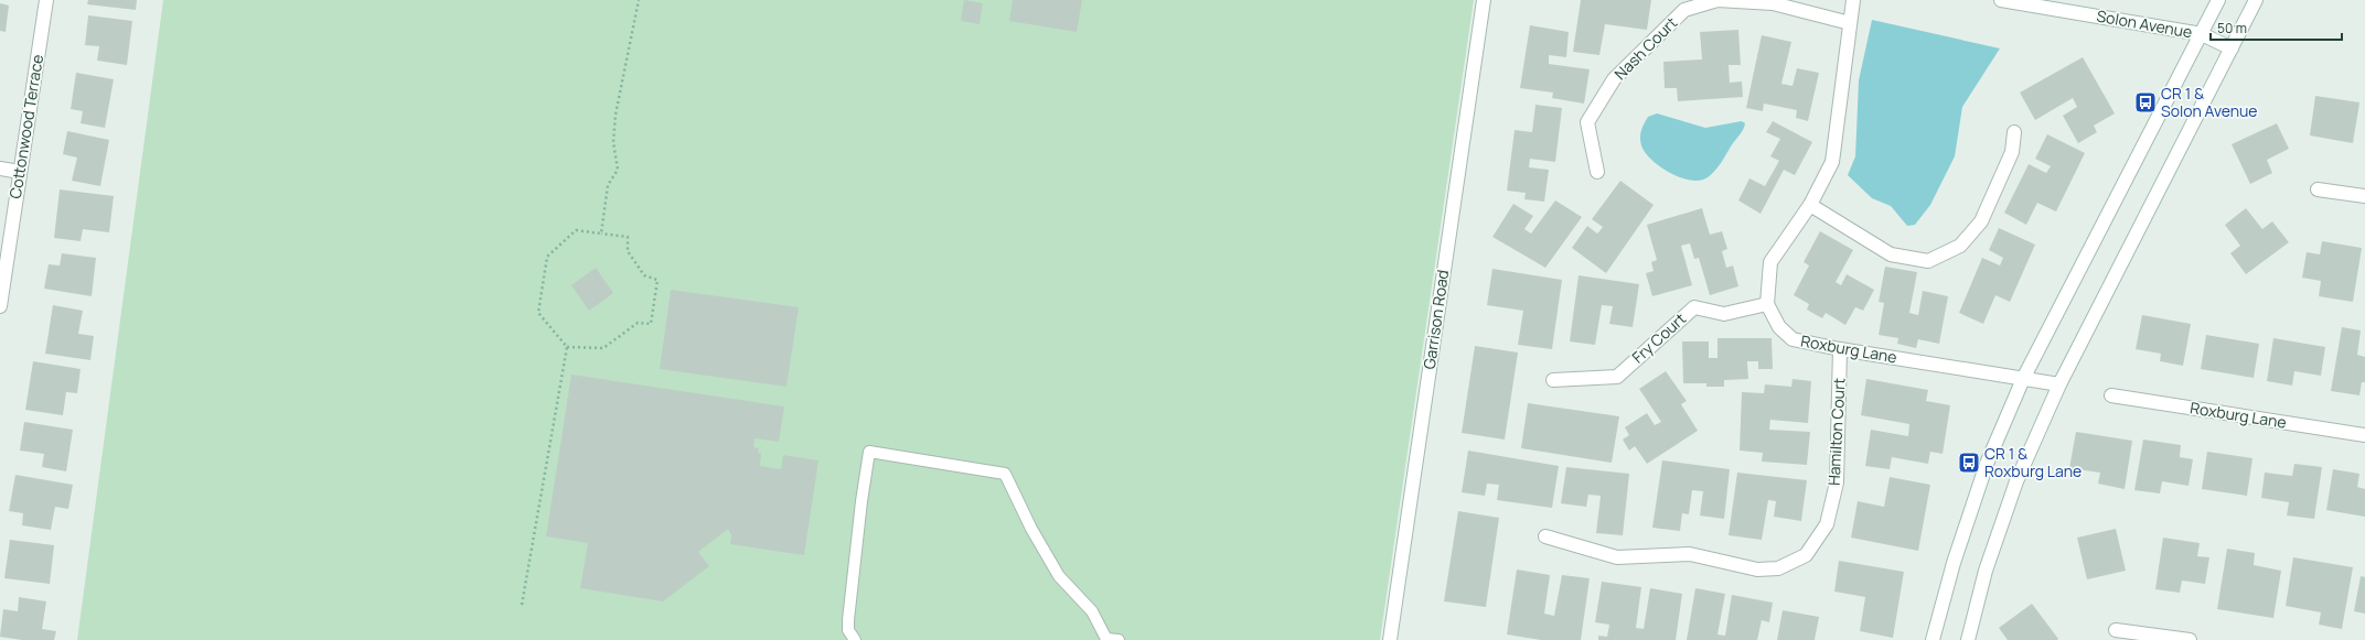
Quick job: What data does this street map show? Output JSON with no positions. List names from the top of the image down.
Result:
{
  "streets": {
    "street": [
      "Solon Avenue",
      "Nash Court",
      "Cottonwood Terrace",
      "Garrison Road",
      "Fry Court",
      "Roxburg Lane",
      "Hamilton Court"
    ]
  },
  "crossings": [
    ["Fry Court", "Roxburg Lane"],
    ["Roxburg Lane", "Hamilton Court"]
  ],
  "places": {
    "bus stop": ["CR 1 & Solon Avenue", "CR 1 & Roxburg Lane"]
  },
  "scale_bar": "50 m"
}
